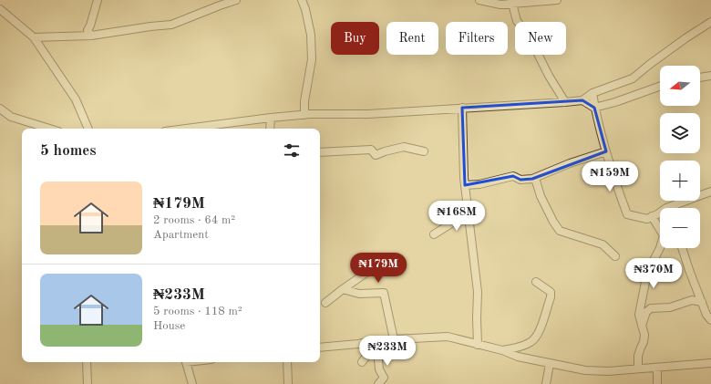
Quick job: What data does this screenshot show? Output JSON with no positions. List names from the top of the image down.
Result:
{
  "north": "left",
  "page": {
    "chip": [
      "Buy",
      "Rent",
      "Filters",
      "New"
    ],
    "map_buttons": ["+", "−"],
    "heading": "5 homes",
    "price": [
      "₦159M",
      "₦168M",
      "₦179M",
      "₦370M",
      "₦233M"
    ],
    "list": [
      {
        "name": "₦179M",
        "note": "2 rooms · 64 m² · Apartment"
      },
      {
        "name": "₦233M",
        "note": "5 rooms · 118 m² · House"
      }
    ]
  }
}
